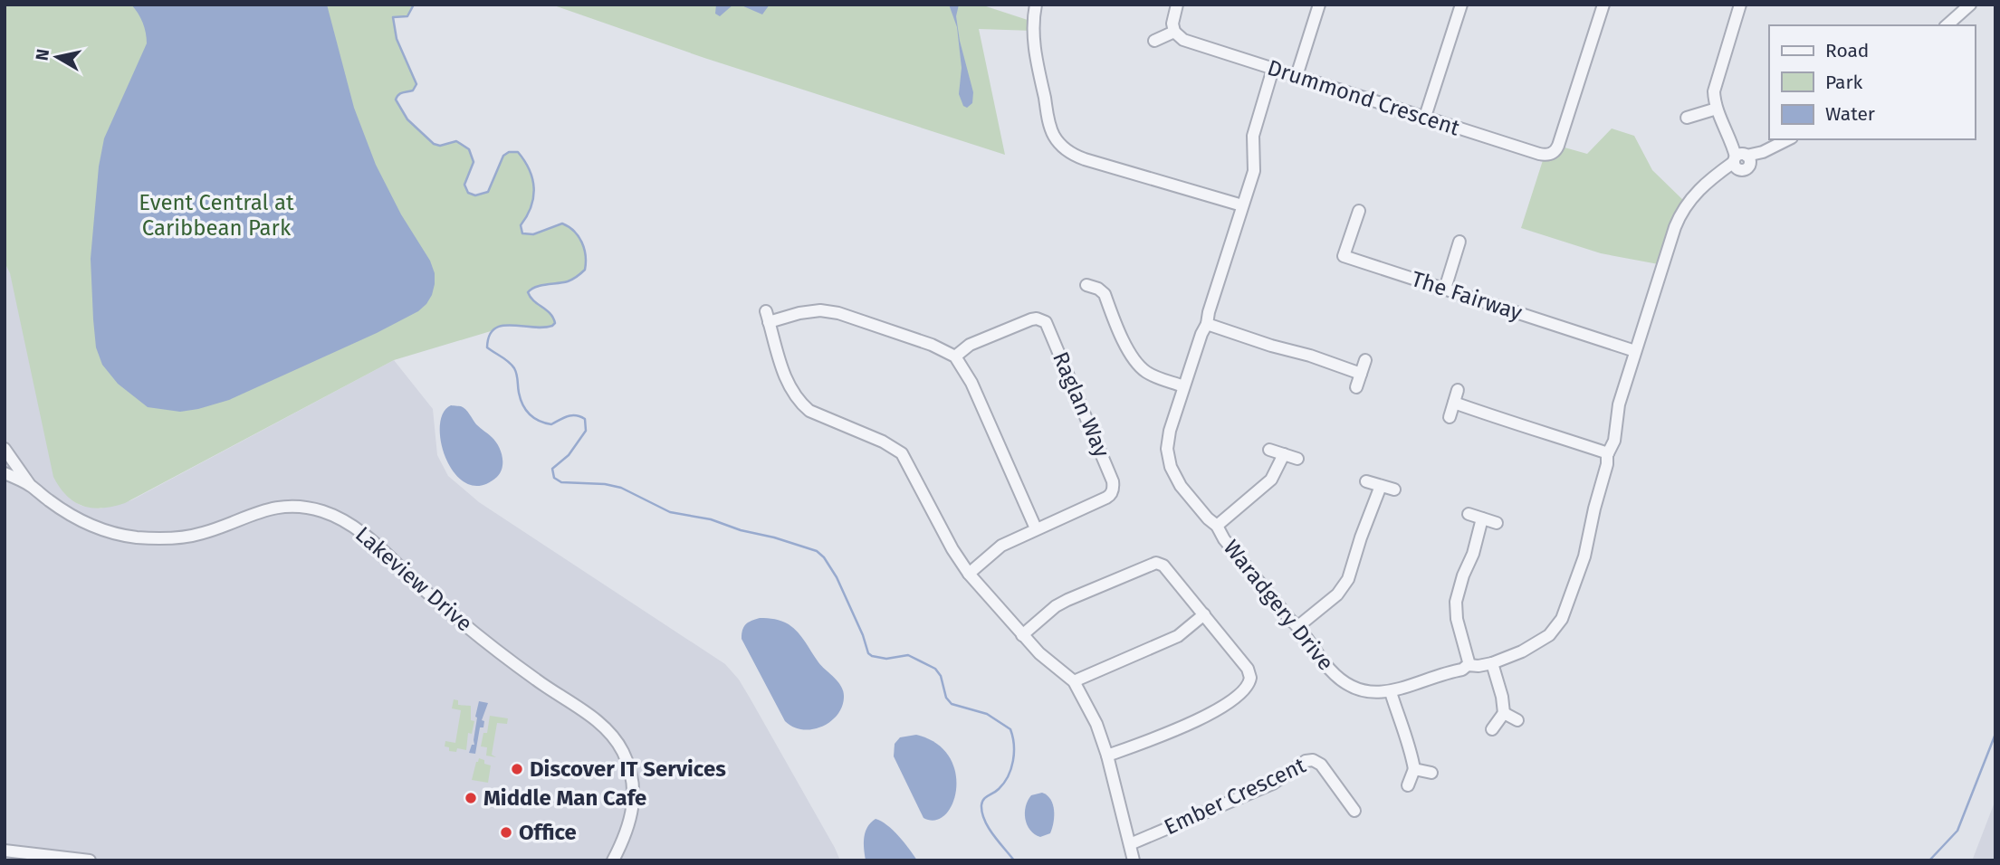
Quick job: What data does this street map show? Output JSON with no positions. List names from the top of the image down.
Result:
{
  "streets": {
    "street": [
      "Drummond Crescent",
      "The Fairway",
      "Raglan Way",
      "Lakeview Drive",
      "Waradgery Drive",
      "Ember Crescent"
    ]
  },
  "crossings": [
    ["Drummond Crescent", "Waradgery Drive"],
    ["The Fairway", "Waradgery Drive"]
  ],
  "parks": ["Event Central at Caribbean Park"],
  "places": ["Discover IT Services", "Middle Man Cafe", "Office"],
  "legend": ["Road", "Park", "Water"],
  "north": "left"
}
